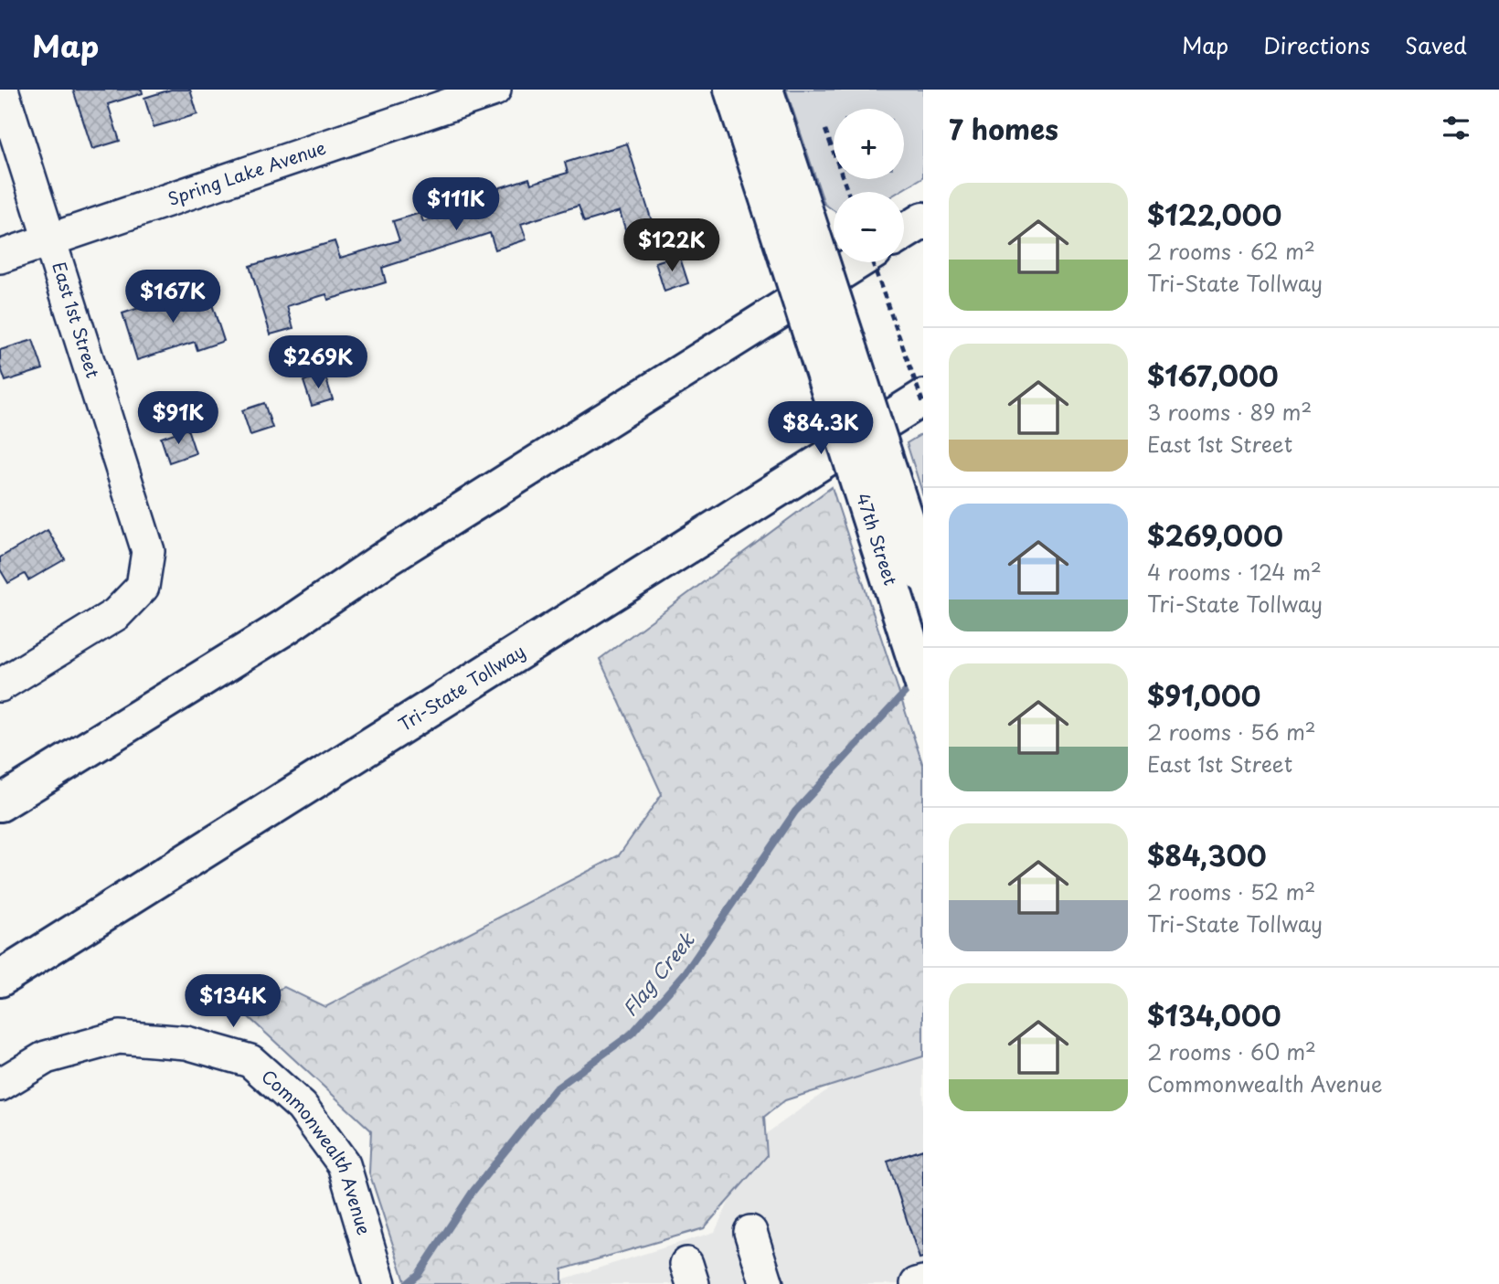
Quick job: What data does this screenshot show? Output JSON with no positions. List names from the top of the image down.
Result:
{
  "streets": {
    "main road": ["47th Street", "Tri-State Tollway"],
    "street": ["Spring Lake Avenue", "East 1st Street", "Commonwealth Avenue"]
  },
  "crossings": [
    ["Spring Lake Avenue", "East 1st Street"]
  ],
  "water": ["Flag Creek"],
  "page": {
    "header": "Map",
    "nav": ["Map", "Directions", "Saved"],
    "heading": "7 homes",
    "map_buttons": ["+", "−"],
    "list": [
      {
        "name": "$122,000",
        "note": "2 rooms · 62 m² · Tri-State Tollway"
      },
      {
        "name": "$167,000",
        "note": "3 rooms · 89 m² · East 1st Street"
      },
      {
        "name": "$269,000",
        "note": "4 rooms · 124 m² · Tri-State Tollway"
      },
      {
        "name": "$91,000",
        "note": "2 rooms · 56 m² · East 1st Street"
      },
      {
        "name": "$84,300",
        "note": "2 rooms · 52 m² · Tri-State Tollway"
      },
      {
        "name": "$134,000",
        "note": "2 rooms · 60 m² · Commonwealth Avenue"
      }
    ],
    "price": [
      "$111K",
      "$122K",
      "$167K",
      "$269K",
      "$91K",
      "$84.3K",
      "$134K"
    ]
  }
}
